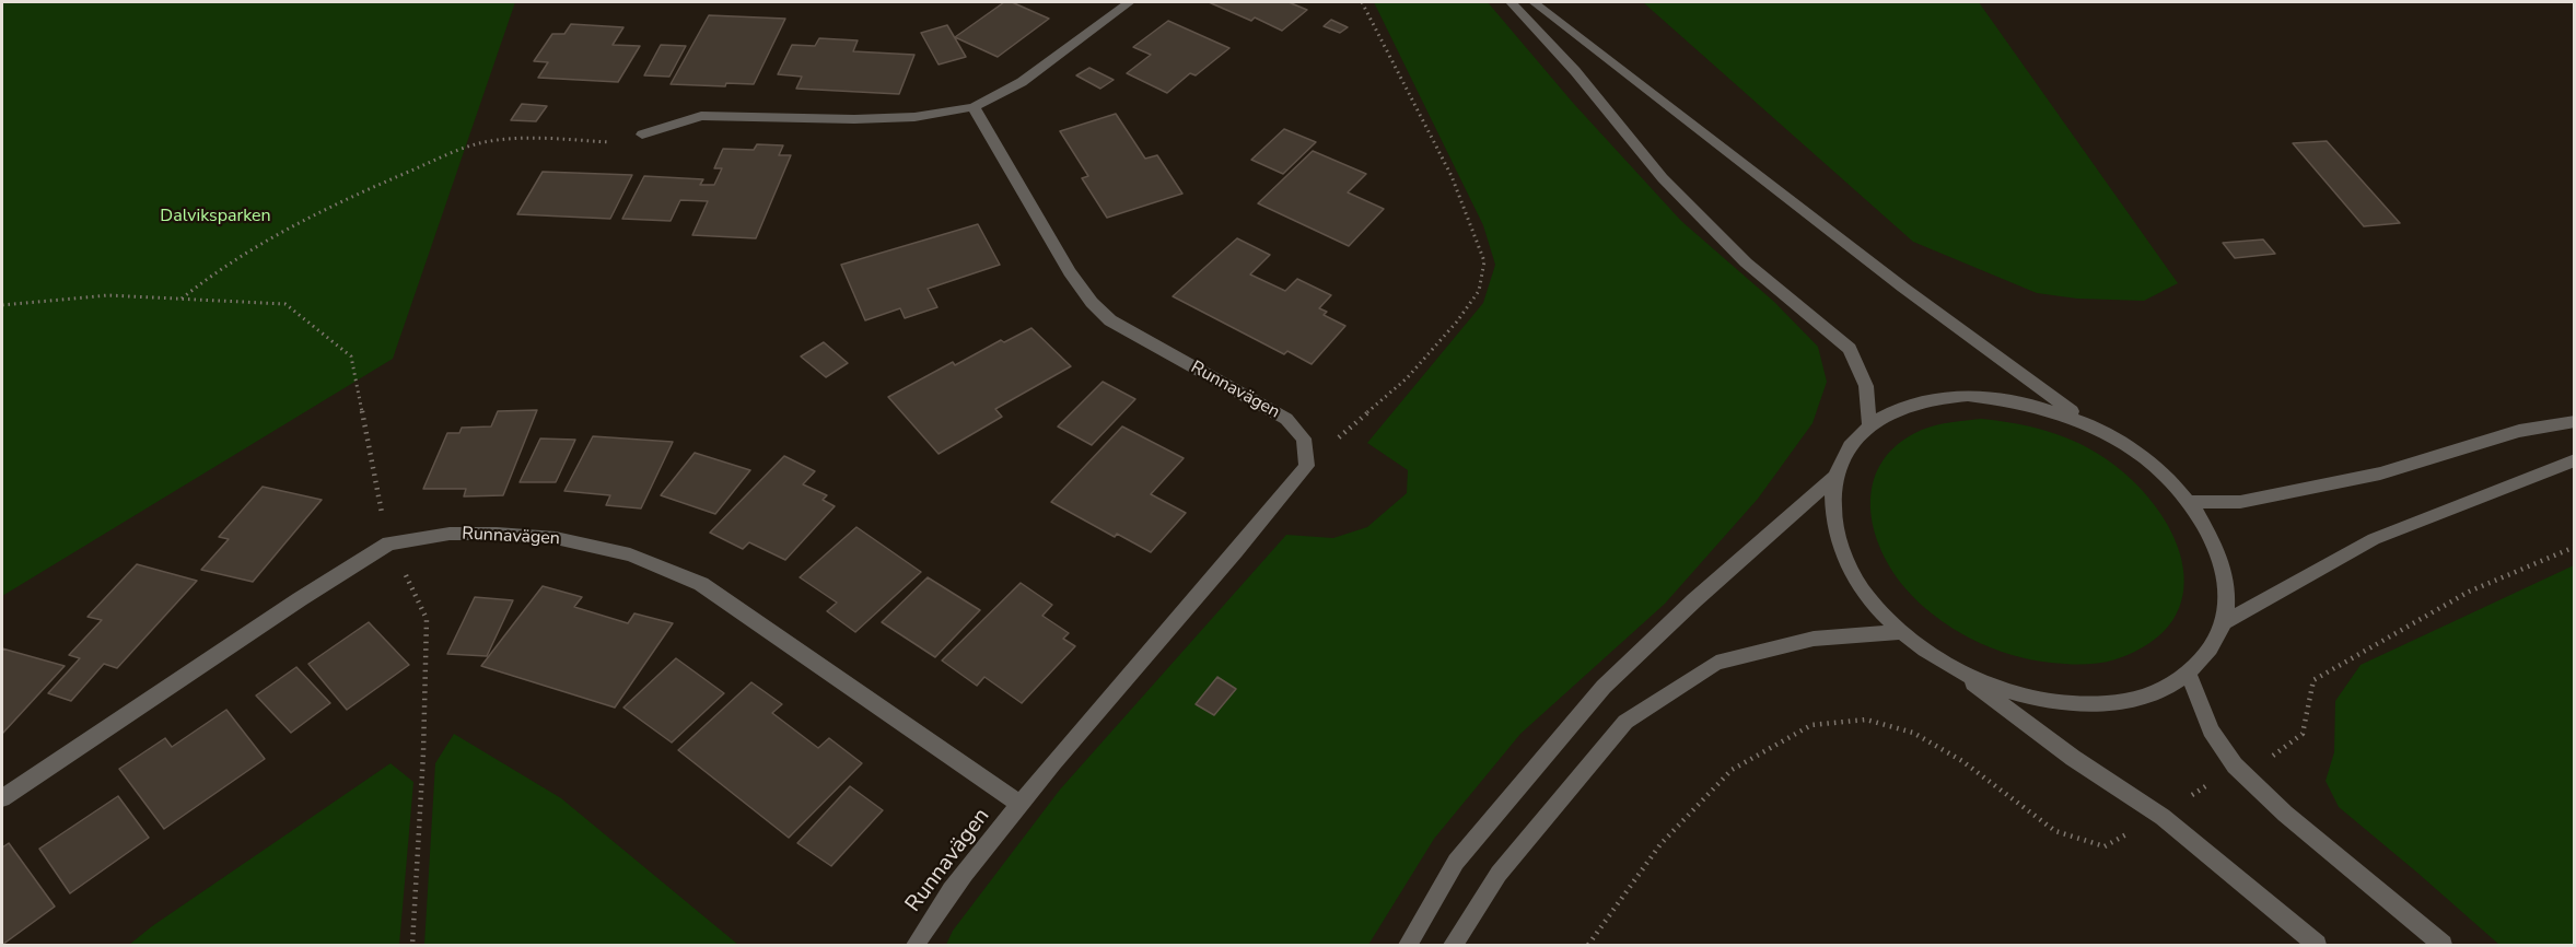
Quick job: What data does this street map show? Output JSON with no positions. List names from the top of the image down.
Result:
{
  "streets": {
    "street": ["Runnavägen"]
  },
  "parks": ["Dalviksparken"]
}
